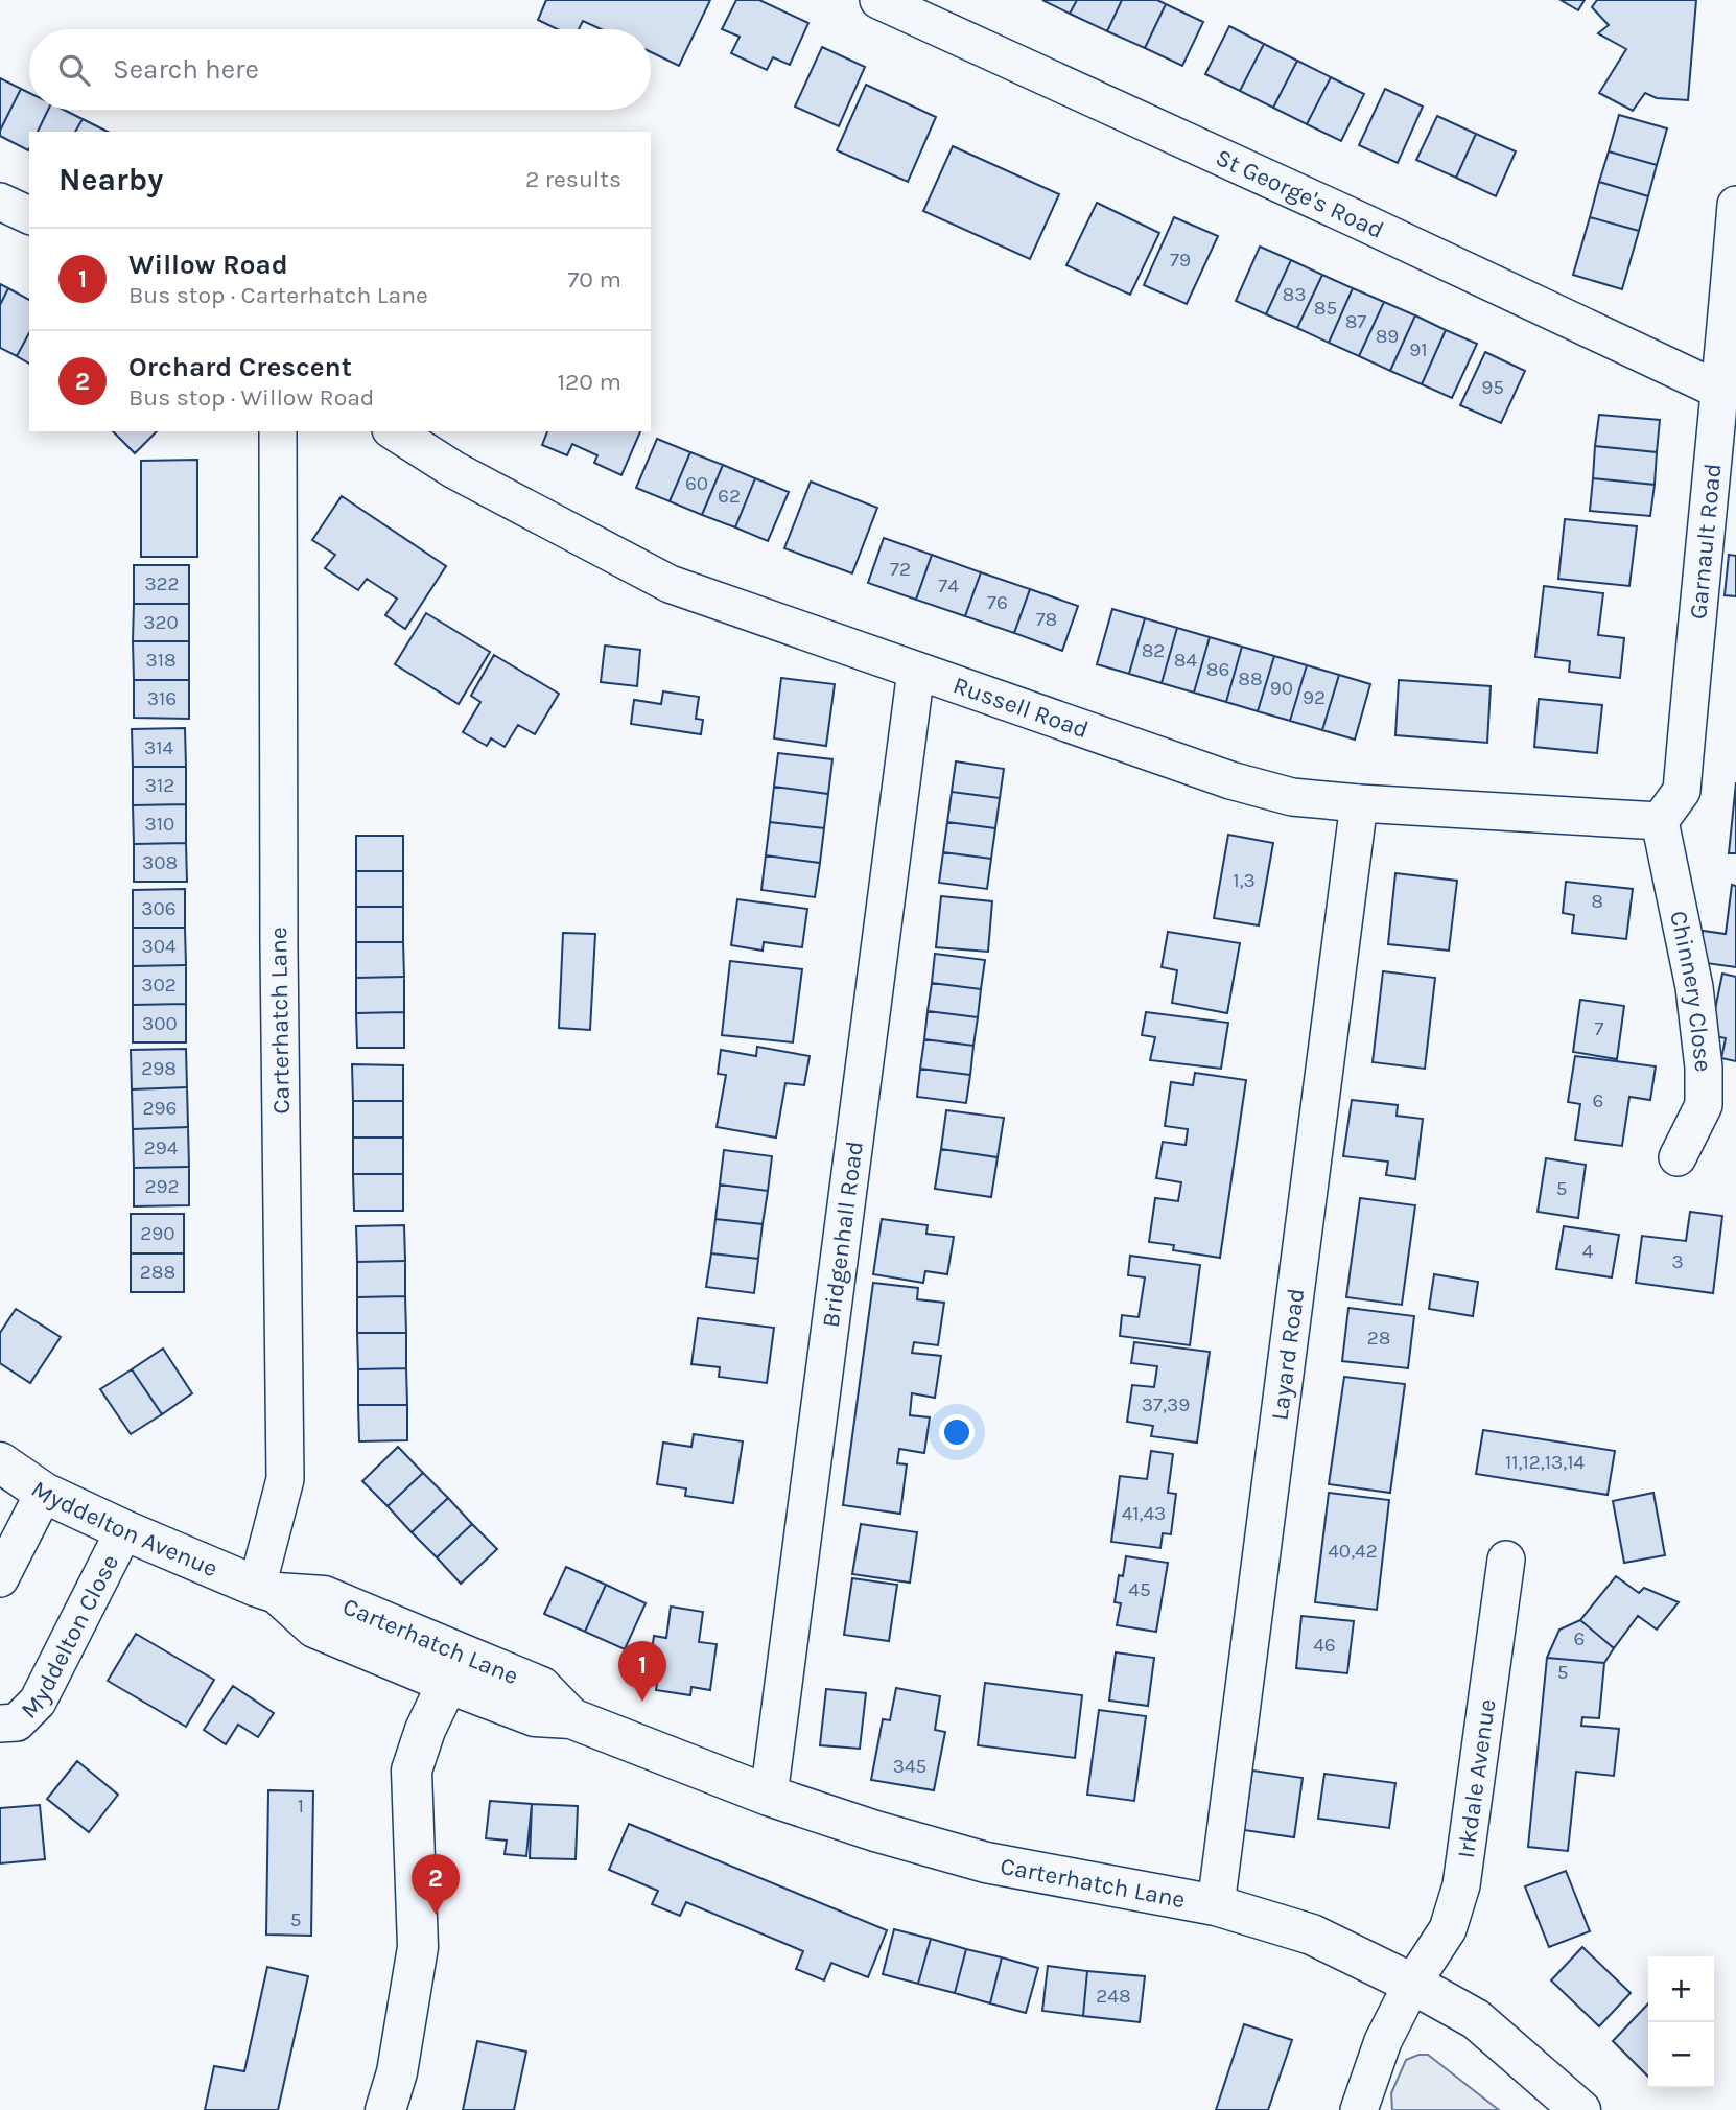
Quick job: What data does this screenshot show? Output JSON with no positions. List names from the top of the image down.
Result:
{
  "streets": {
    "street": [
      "St George's Road",
      "Garnault Road",
      "Russell Road",
      "Chinnery Close",
      "Carterhatch Lane",
      "Bridgenhall Road",
      "Layard Road",
      "Myddelton Avenue",
      "Myddelton Close",
      "Irkdale Avenue"
    ]
  },
  "crossings": [
    ["St George's Road", "Garnault Road"],
    ["Garnault Road", "Russell Road"],
    ["Garnault Road", "Chinnery Close"],
    ["Russell Road", "Chinnery Close"],
    ["Russell Road", "Bridgenhall Road"],
    ["Russell Road", "Layard Road"],
    ["Carterhatch Lane", "Bridgenhall Road"],
    ["Carterhatch Lane", "Layard Road"],
    ["Carterhatch Lane", "Myddelton Avenue"],
    ["Carterhatch Lane", "Irkdale Avenue"],
    ["Myddelton Avenue", "Myddelton Close"]
  ],
  "house_numbers": [
    "79",
    "83",
    "85",
    "87",
    "89",
    "91",
    "95",
    "60",
    "62",
    "72",
    "322",
    "74",
    "76",
    "78",
    "320",
    "82",
    "318",
    "84",
    "86",
    "88",
    "90",
    "92",
    "316",
    "314",
    "312",
    "310",
    "308",
    "1,3",
    "8",
    "306",
    "304",
    "302",
    "300",
    "7",
    "298",
    "6",
    "296",
    "294",
    "292",
    "5",
    "290",
    "4",
    "3",
    "288",
    "28",
    "37,39",
    "11,12,13,14",
    "41,43",
    "40,42",
    "45",
    "6",
    "46",
    "5",
    "345",
    "1",
    "5",
    "248"
  ],
  "page": {
    "search": "Search here",
    "heading": ["Nearby", "2 results"],
    "list": [
      {
        "mark": "1",
        "name": "Willow Road",
        "note": "Bus stop · Carterhatch Lane",
        "value": "70 m"
      },
      {
        "mark": "2",
        "name": "Orchard Crescent",
        "note": "Bus stop · Willow Road",
        "value": "120 m"
      }
    ],
    "pins": ["1", "2"],
    "map_buttons": ["+", "−"]
  }
}
